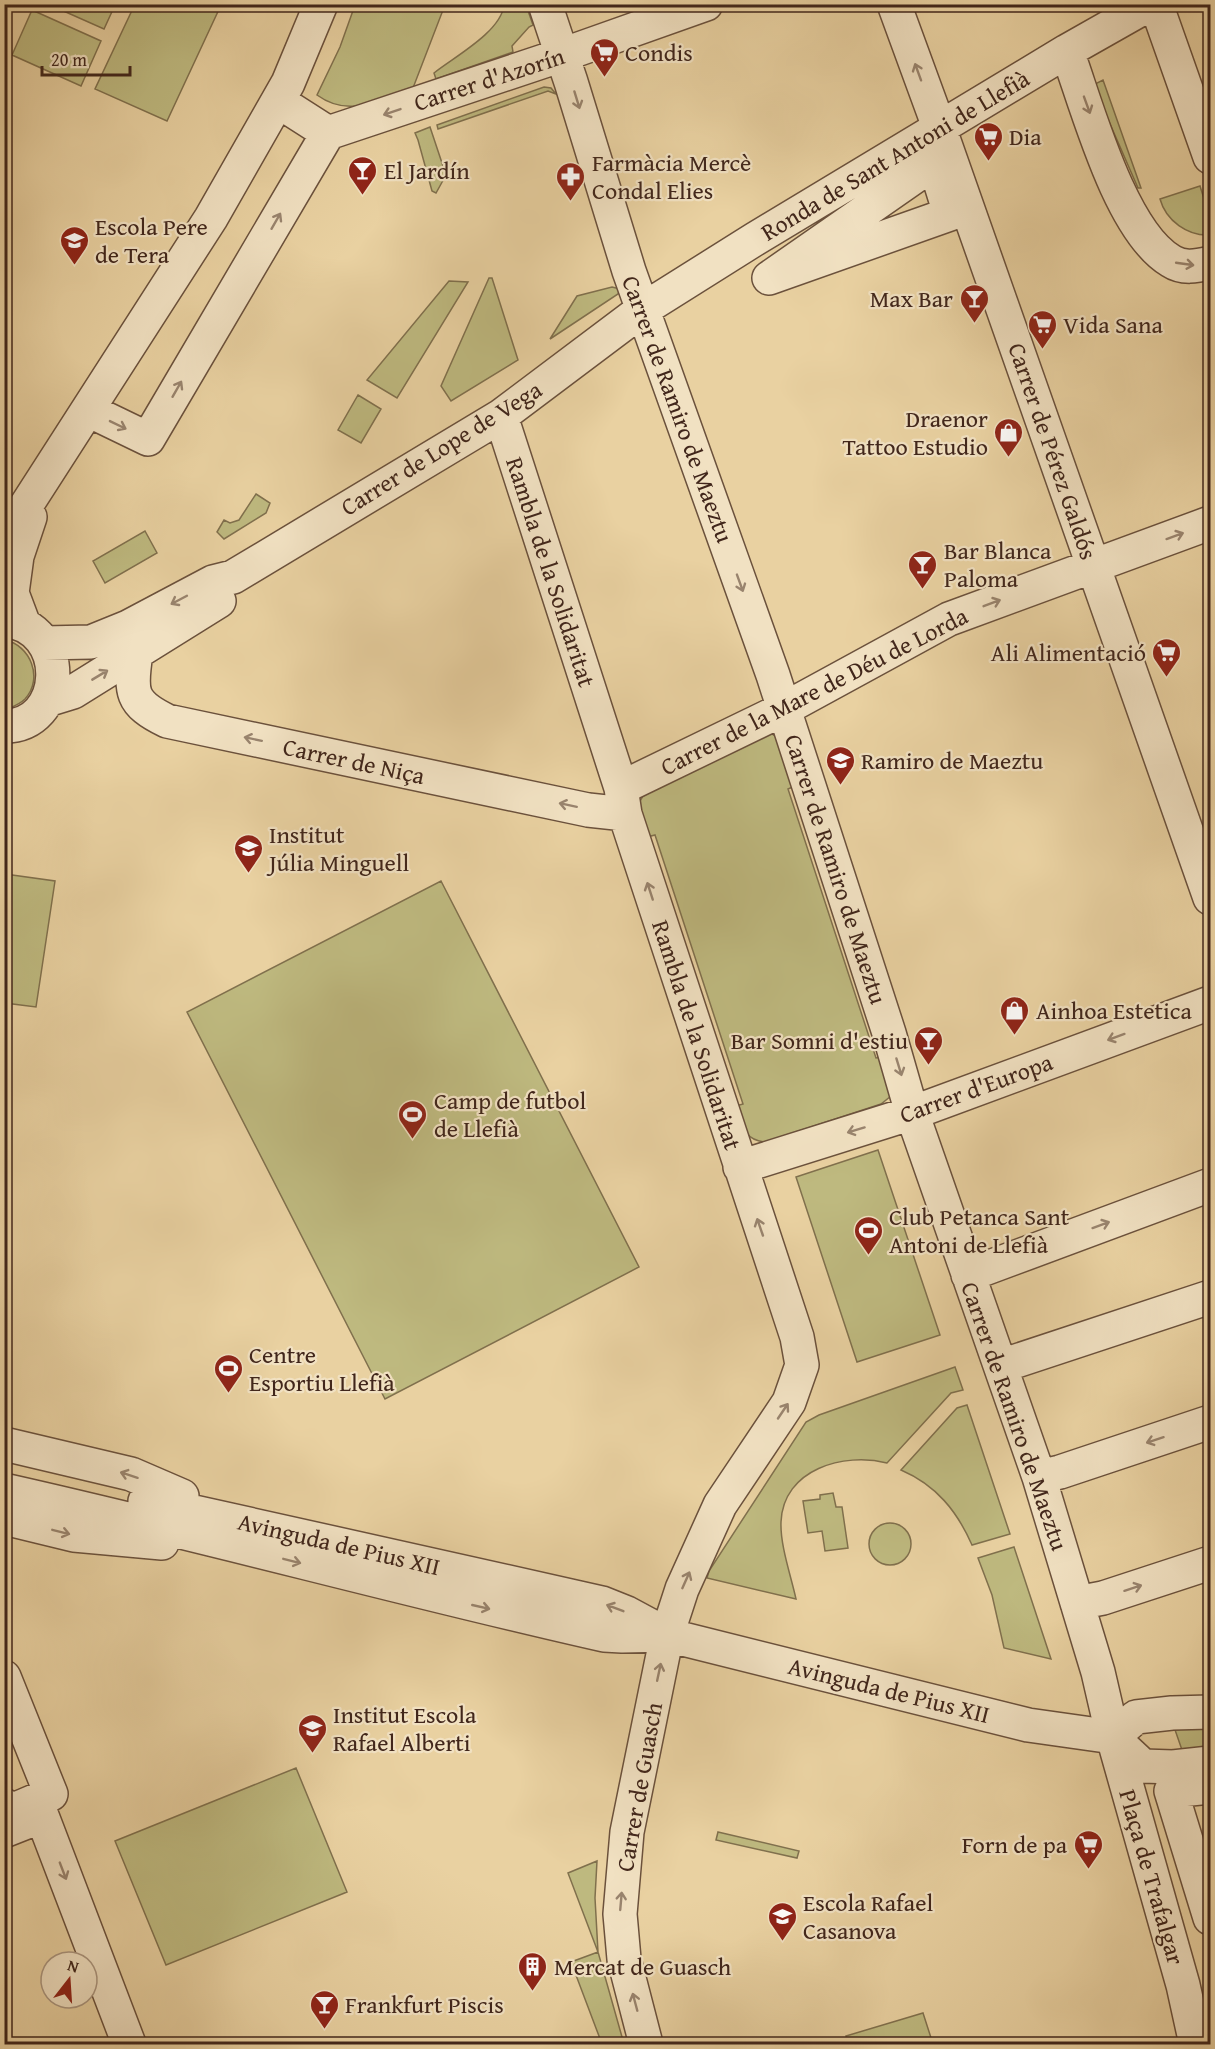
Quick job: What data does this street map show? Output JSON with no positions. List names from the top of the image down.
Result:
{
  "streets": {
    "street": [
      "Carrer d'Azorín",
      "Ronda de Sant Antoni de Llefià",
      "Carrer de Ramiro de Maeztu",
      "Carrer de Lope de Vega",
      "Carrer de Pérez Galdós",
      "Rambla de la Solidaritat",
      "Carrer de la Mare de Déu de Lorda",
      "Carrer de Niça",
      "Carrer d'Europa",
      "Avinguda de Pius XII",
      "Carrer de Guasch",
      "Plaça de Trafalgar"
    ]
  },
  "crossings": [
    ["Carrer d'Azorín", "Carrer de Ramiro de Maeztu"],
    ["Ronda de Sant Antoni de Llefià", "Carrer de Ramiro de Maeztu"],
    ["Ronda de Sant Antoni de Llefià", "Carrer de Lope de Vega"],
    ["Ronda de Sant Antoni de Llefià", "Carrer de Pérez Galdós"],
    ["Carrer de Ramiro de Maeztu", "Carrer de Lope de Vega"],
    ["Carrer de Ramiro de Maeztu", "Carrer de la Mare de Déu de Lorda"],
    ["Carrer de Ramiro de Maeztu", "Carrer d'Europa"],
    ["Carrer de Ramiro de Maeztu", "Avinguda de Pius XII"],
    ["Carrer de Ramiro de Maeztu", "Plaça de Trafalgar"],
    ["Carrer de Lope de Vega", "Rambla de la Solidaritat"],
    ["Carrer de Lope de Vega", "Carrer de Niça"],
    ["Carrer de Pérez Galdós", "Carrer de la Mare de Déu de Lorda"],
    ["Rambla de la Solidaritat", "Carrer de la Mare de Déu de Lorda"],
    ["Rambla de la Solidaritat", "Carrer de Niça"],
    ["Rambla de la Solidaritat", "Carrer d'Europa"],
    ["Rambla de la Solidaritat", "Avinguda de Pius XII"],
    ["Rambla de la Solidaritat", "Carrer de Guasch"],
    ["Carrer de la Mare de Déu de Lorda", "Carrer de Niça"],
    ["Avinguda de Pius XII", "Carrer de Guasch"],
    ["Avinguda de Pius XII", "Plaça de Trafalgar"]
  ],
  "one_way": [
    "Carrer d'Azorín",
    "Carrer de Ramiro de Maeztu",
    "Rambla de la Solidaritat",
    "Carrer de la Mare de Déu de Lorda",
    "Carrer de Niça",
    "Carrer de Guasch"
  ],
  "places": {
    "supermarket": [
      "Condis",
      "Dia",
      "Vida Sana",
      "Ali Alimentació",
      "Forn de pa"
    ],
    "bar": [
      "El Jardín",
      "Max Bar",
      "Bar Blanca Paloma",
      "Bar Somni d'estiu",
      "Frankfurt Piscis"
    ],
    "pharmacy": ["Farmàcia Mercè Condal Elies"],
    "school or university": [
      "Escola Pere de Tera",
      "Ramiro de Maeztu",
      "Institut Júlia Minguell",
      "Institut Escola Rafael Alberti",
      "Escola Rafael Casanova"
    ],
    "shop": ["Draenor Tattoo Estudio", "Ainhoa Estetica"],
    "sports": ["Camp de futbol de Llefià", "Club Petanca Sant Antoni de Llefià", "Centre Esportiu Llefià"],
    "building": ["Mercat de Guasch"]
  },
  "scale_bar": "20 m",
  "north": "top"
}
